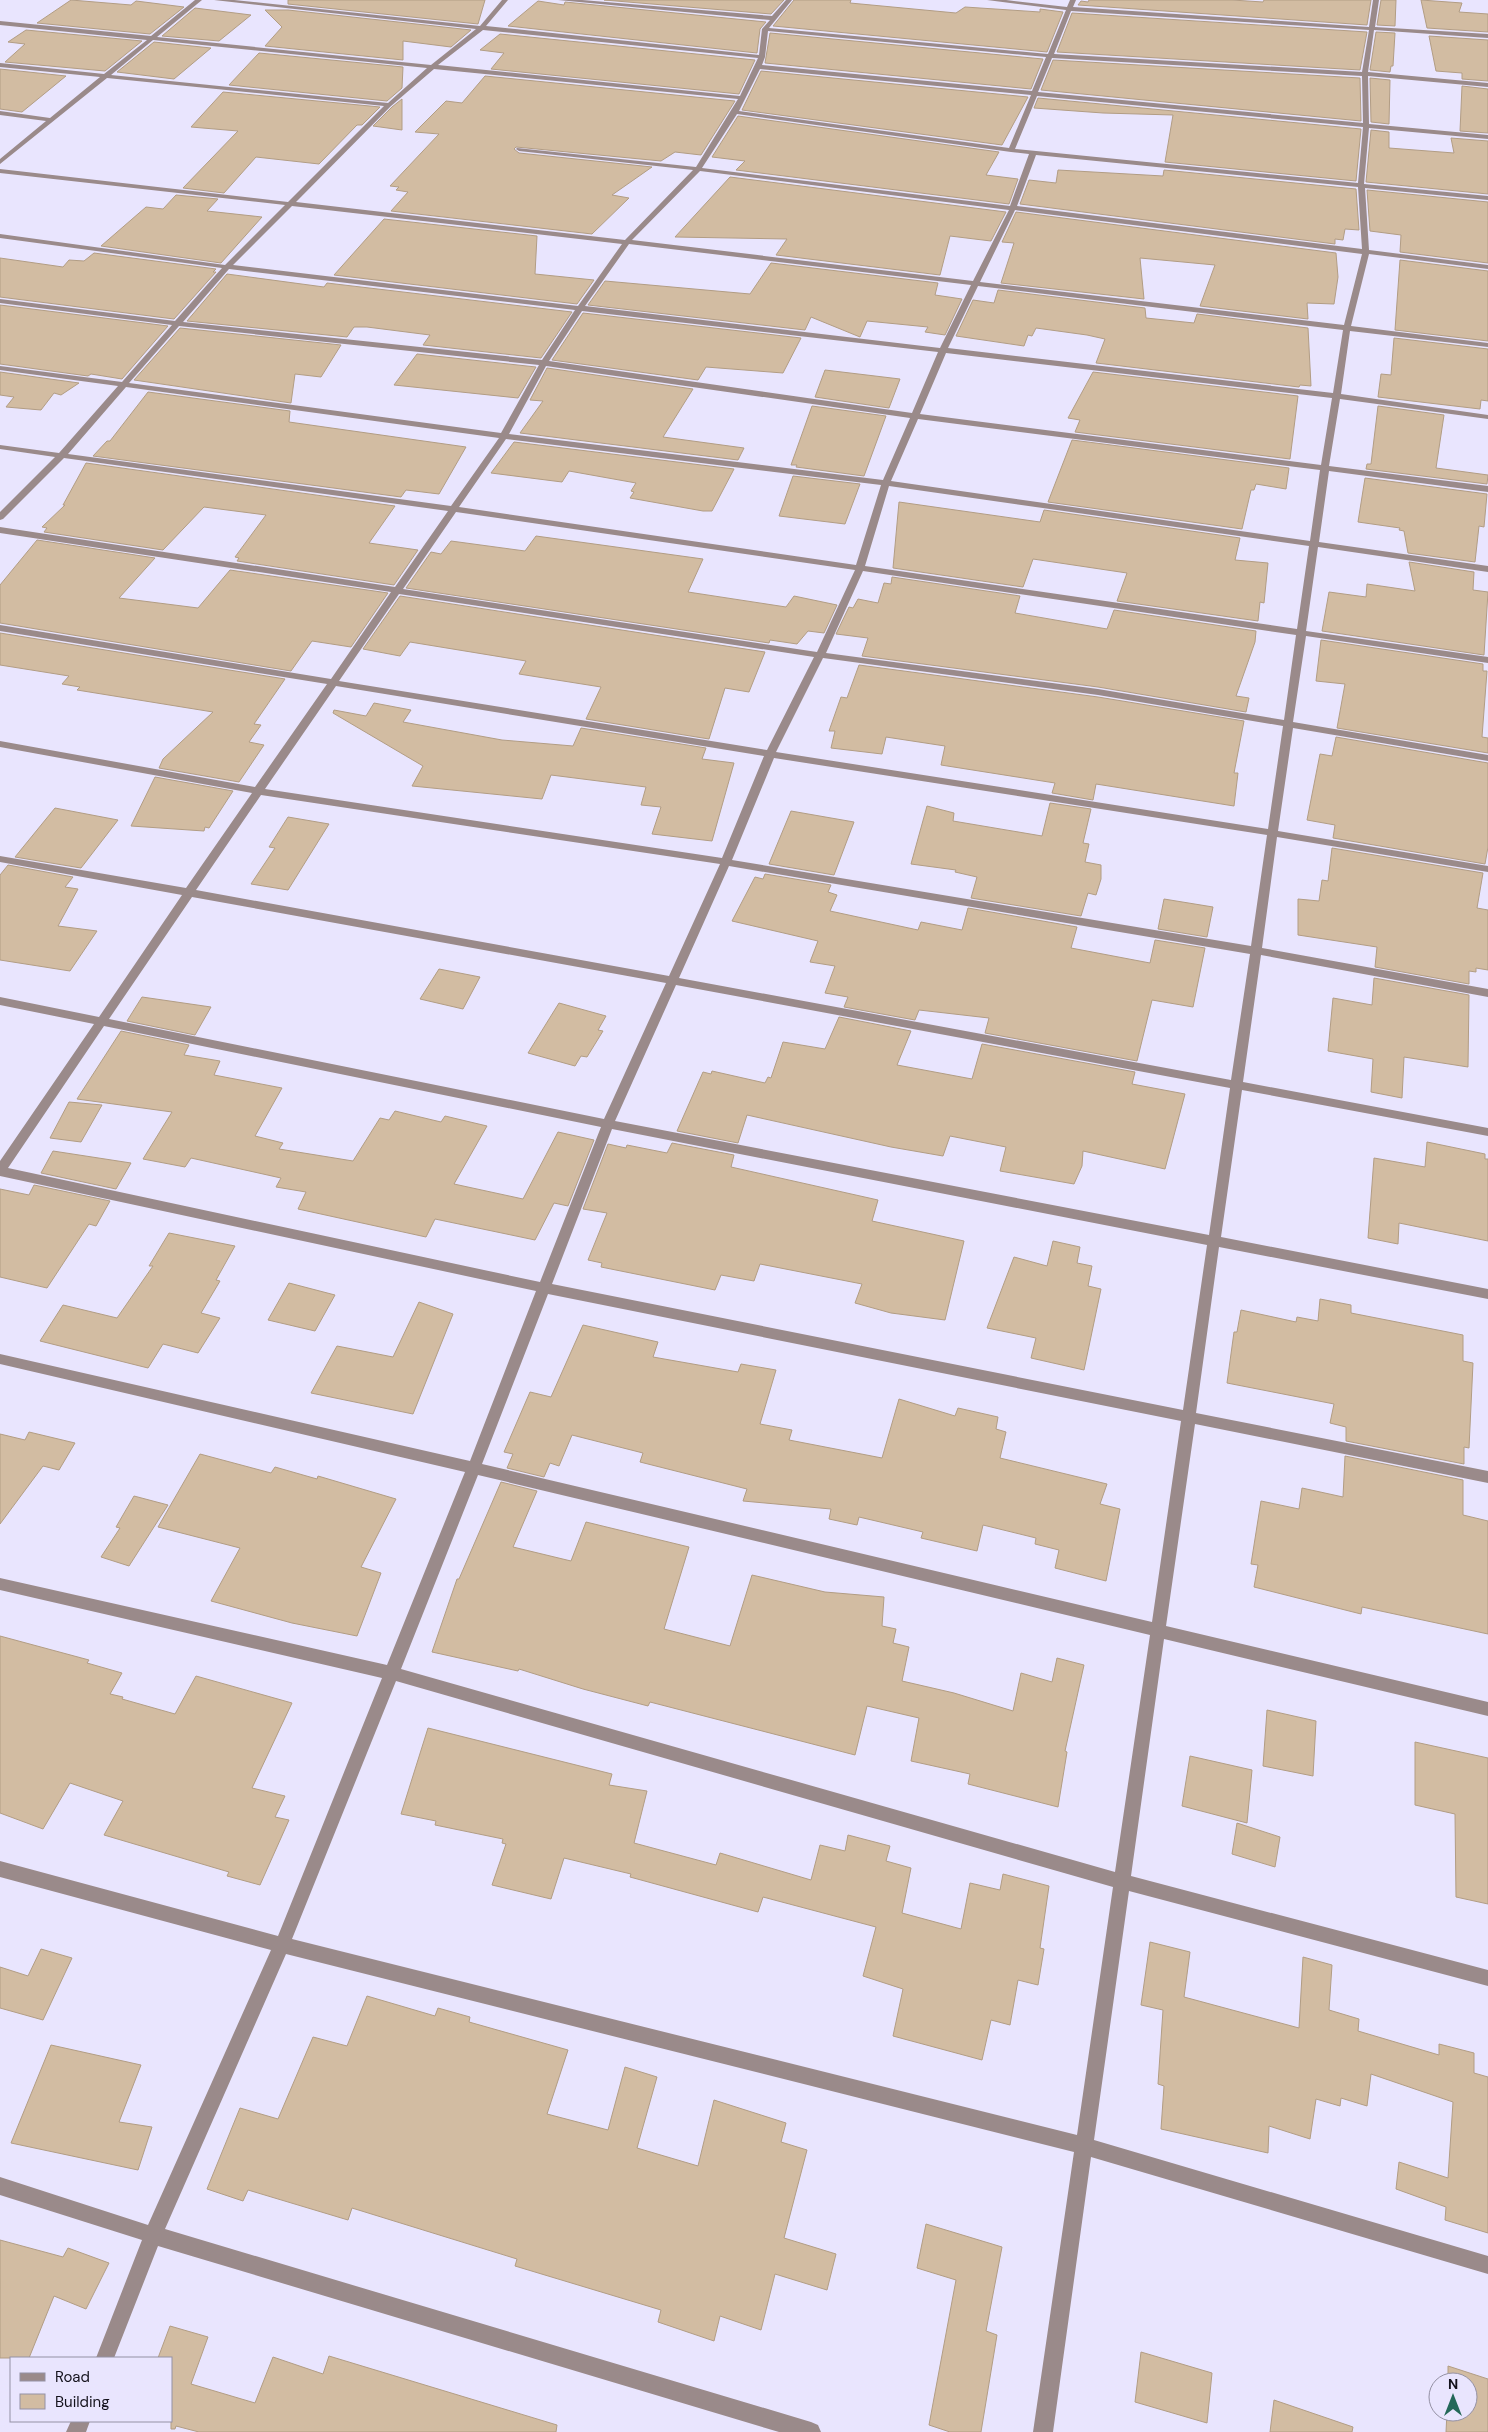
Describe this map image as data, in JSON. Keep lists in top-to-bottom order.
{
  "legend": ["Road", "Building"],
  "north": "top"
}
